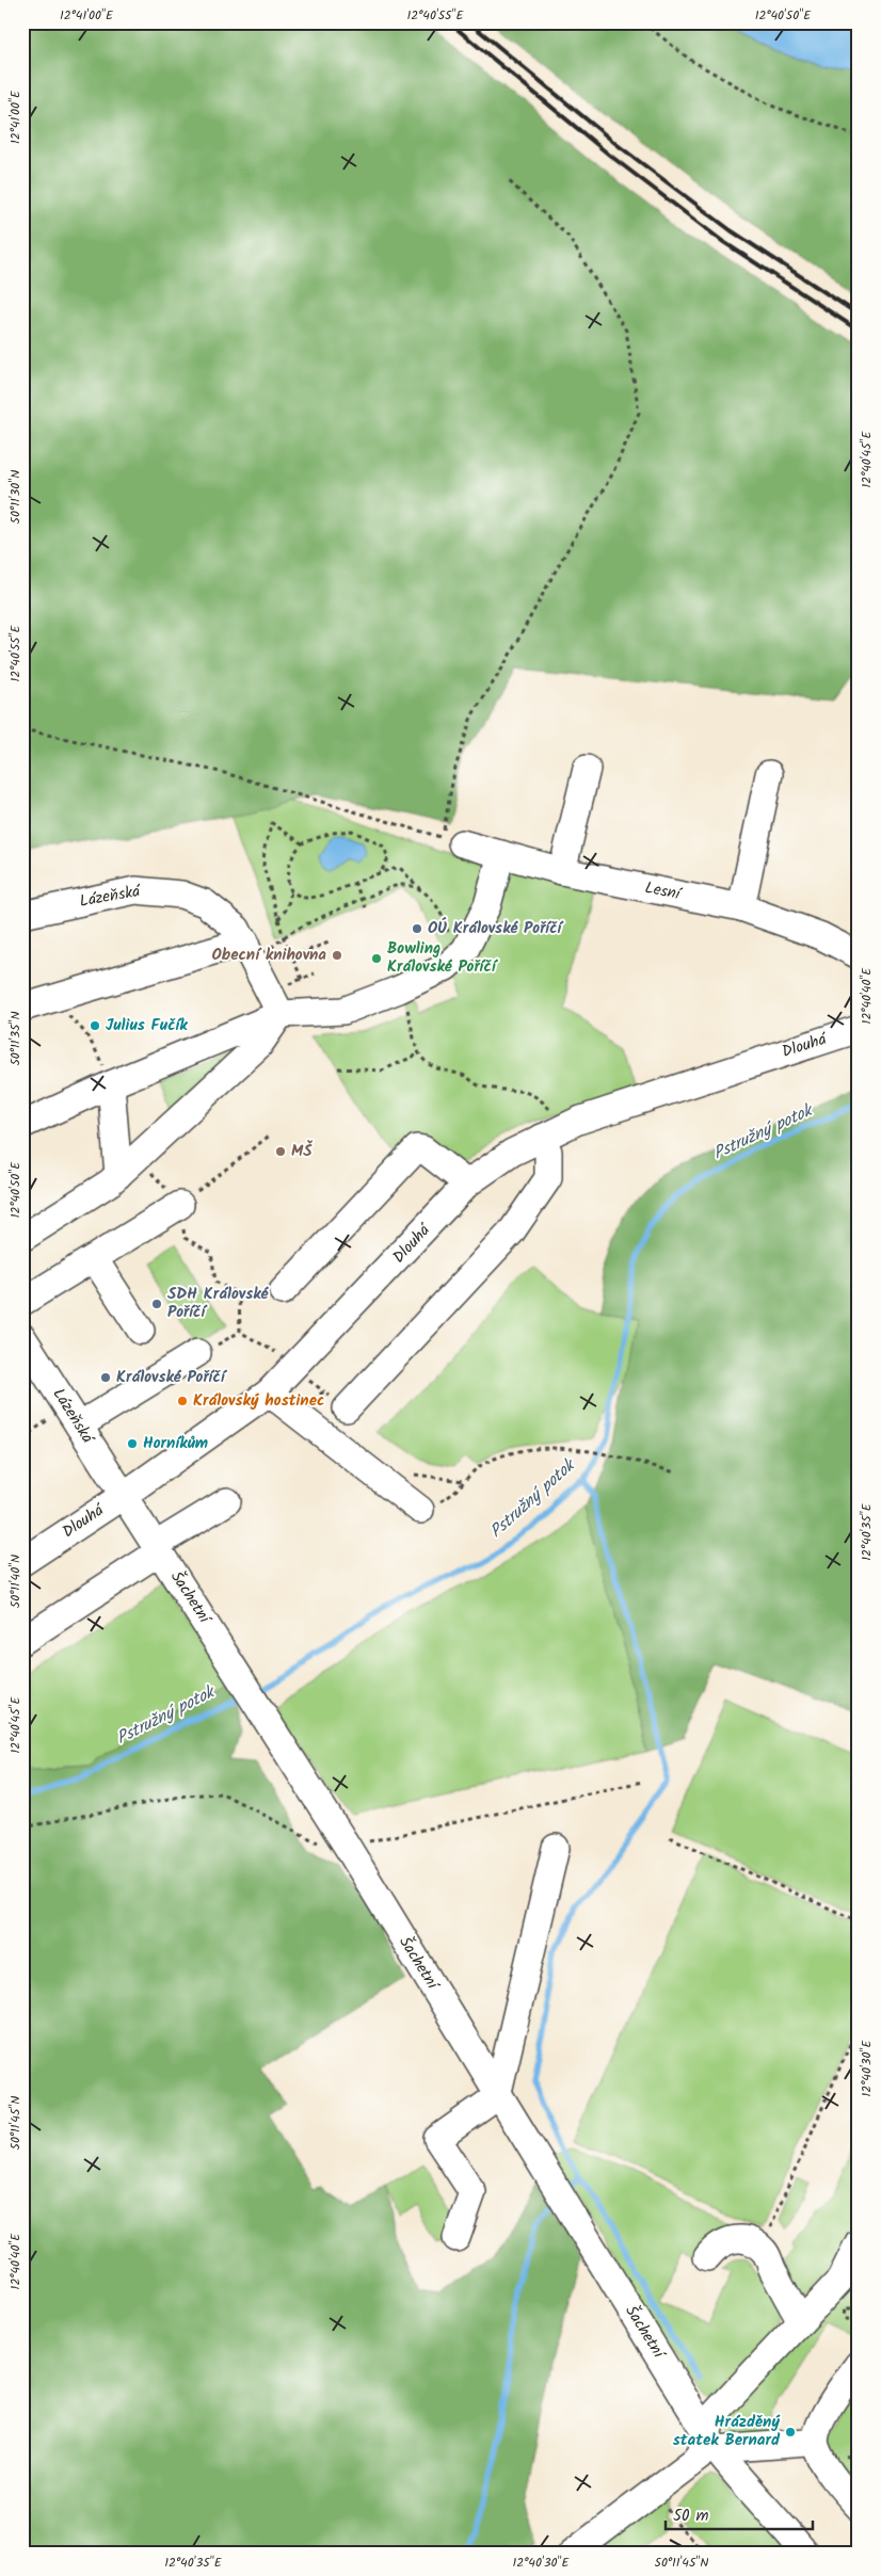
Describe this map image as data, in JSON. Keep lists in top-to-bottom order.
{
  "streets": {
    "street": [
      "Lesní",
      "Lázeňská",
      "Dlouhá",
      "Šachetní"
    ]
  },
  "crossings": [
    ["Lázeňská", "Dlouhá"],
    ["Lázeňská", "Šachetní"],
    ["Dlouhá", "Šachetní"]
  ],
  "water": ["Pstružný potok"],
  "places": [
    "OÚ Královské Poříčí",
    "Obecní knihovna",
    "Bowling Královské Poříčí",
    "Julius Fučík",
    "MŠ",
    "SDH Královské Poříčí",
    "Královské Poříčí",
    "Královský hostinec",
    "Horníkům",
    "Hrázděný statek Bernard"
  ],
  "scale_bar": "50 m",
  "coordinates": [
    "12°41'00\"E",
    "12°40'55\"E",
    "12°40'50\"E",
    "12°40'45\"E",
    "50°11'30\"N",
    "12°40'40\"E",
    "50°11'35\"N",
    "12°40'35\"E",
    "50°11'40\"N",
    "12°40'30\"E",
    "50°11'45\"N"
  ]
}
